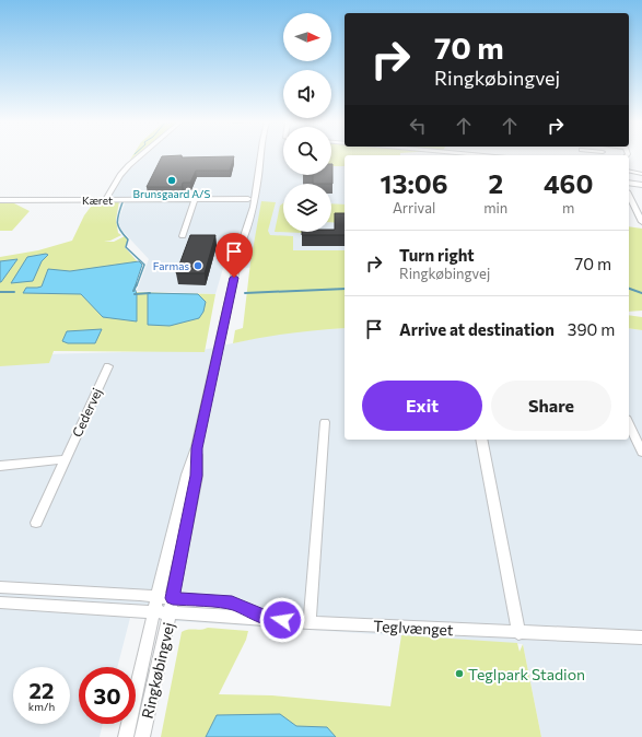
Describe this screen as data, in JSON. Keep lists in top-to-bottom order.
{
  "streets": {
    "street": [
      "Kæret",
      "Cedervej",
      "Teglvænget",
      "Ringkøbingvej"
    ]
  },
  "crossings": [
    ["Kæret", "Ringkøbingvej"],
    ["Teglvænget", "Ringkøbingvej"]
  ],
  "places": ["Brunsgaard A/S", "Farmas", "Teglpark Stadion"],
  "north": "right",
  "page": {
    "turn": ["70 m", "Ringkøbingvej"],
    "eta": [
      "13:06",
      "Arrival",
      "2",
      "min",
      "460",
      "m"
    ],
    "list": [
      {
        "name": "Turn right",
        "note": "Ringkøbingvej",
        "value": "70 m"
      },
      {
        "name": "Arrive at destination",
        "value": "390 m"
      }
    ],
    "buttons": ["Exit", "Share"],
    "speed": "22 km/h",
    "limit": "30"
  }
}
